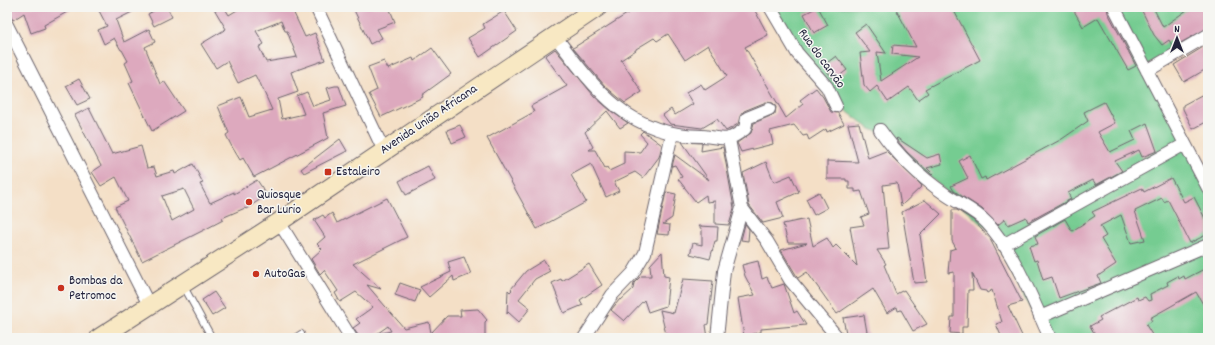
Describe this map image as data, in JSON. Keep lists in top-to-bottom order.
{
  "streets": {
    "main road": ["Avenida União Africana"],
    "street": ["Rua do carvão"]
  },
  "places": {
    "transit": ["Estaleiro"],
    "other": ["Quiosque Bar Lurio", "AutoGas", "Bombas da Petromoc"]
  },
  "north": "top"
}
